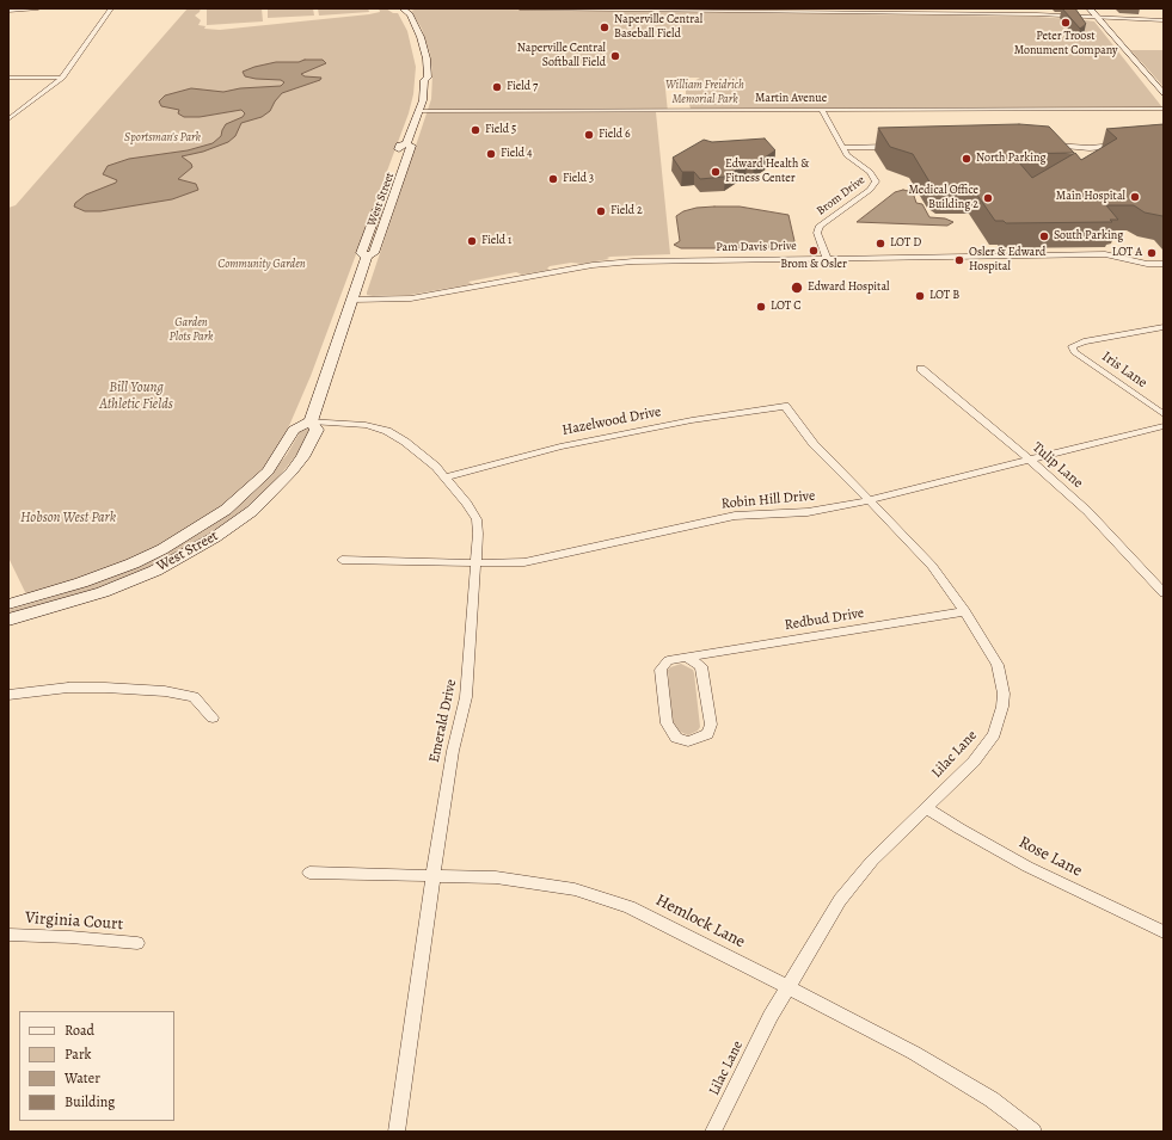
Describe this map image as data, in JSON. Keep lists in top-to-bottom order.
{
  "streets": {
    "street": [
      "Martin Avenue",
      "Brom Drive",
      "West Street",
      "Pam Davis Drive",
      "Iris Lane",
      "Hazelwood Drive",
      "Tulip Lane",
      "Robin Hill Drive",
      "Redbud Drive",
      "Emerald Drive",
      "Lilac Lane",
      "Rose Lane",
      "Virginia Court",
      "Hemlock Lane"
    ]
  },
  "crossings": [
    ["Martin Avenue", "Brom Drive"],
    ["Martin Avenue", "West Street"],
    ["Brom Drive", "Pam Davis Drive"],
    ["West Street", "Pam Davis Drive"],
    ["West Street", "Emerald Drive"],
    ["Hazelwood Drive", "Emerald Drive"],
    ["Hazelwood Drive", "Lilac Lane"],
    ["Tulip Lane", "Robin Hill Drive"],
    ["Robin Hill Drive", "Emerald Drive"],
    ["Robin Hill Drive", "Lilac Lane"],
    ["Redbud Drive", "Lilac Lane"],
    ["Emerald Drive", "Hemlock Lane"],
    ["Lilac Lane", "Rose Lane"],
    ["Lilac Lane", "Hemlock Lane"]
  ],
  "parks": [
    "William Freidrich Memorial Park",
    "Sportsman's Park",
    "Community Garden",
    "Garden Plots Park",
    "Bill Young Athletic Fields",
    "Hobson West Park"
  ],
  "places": [
    "Peter Troost Monument Company",
    "Naperville Central Baseball Field",
    "Naperville Central Softball Field",
    "Field 7",
    "Field 5",
    "Field 6",
    "Field 4",
    "North Parking",
    "Edward Health & Fitness Center",
    "Field 3",
    "Main Hospital",
    "Medical Office Building 2",
    "Field 2",
    "South Parking",
    "Field 1",
    "LOT D",
    "Brom & Osler",
    "LOT A",
    "Osler & Edward Hospital",
    "Edward Hospital",
    "LOT B",
    "LOT C"
  ],
  "legend": [
    "Road",
    "Park",
    "Water",
    "Building"
  ]
}
